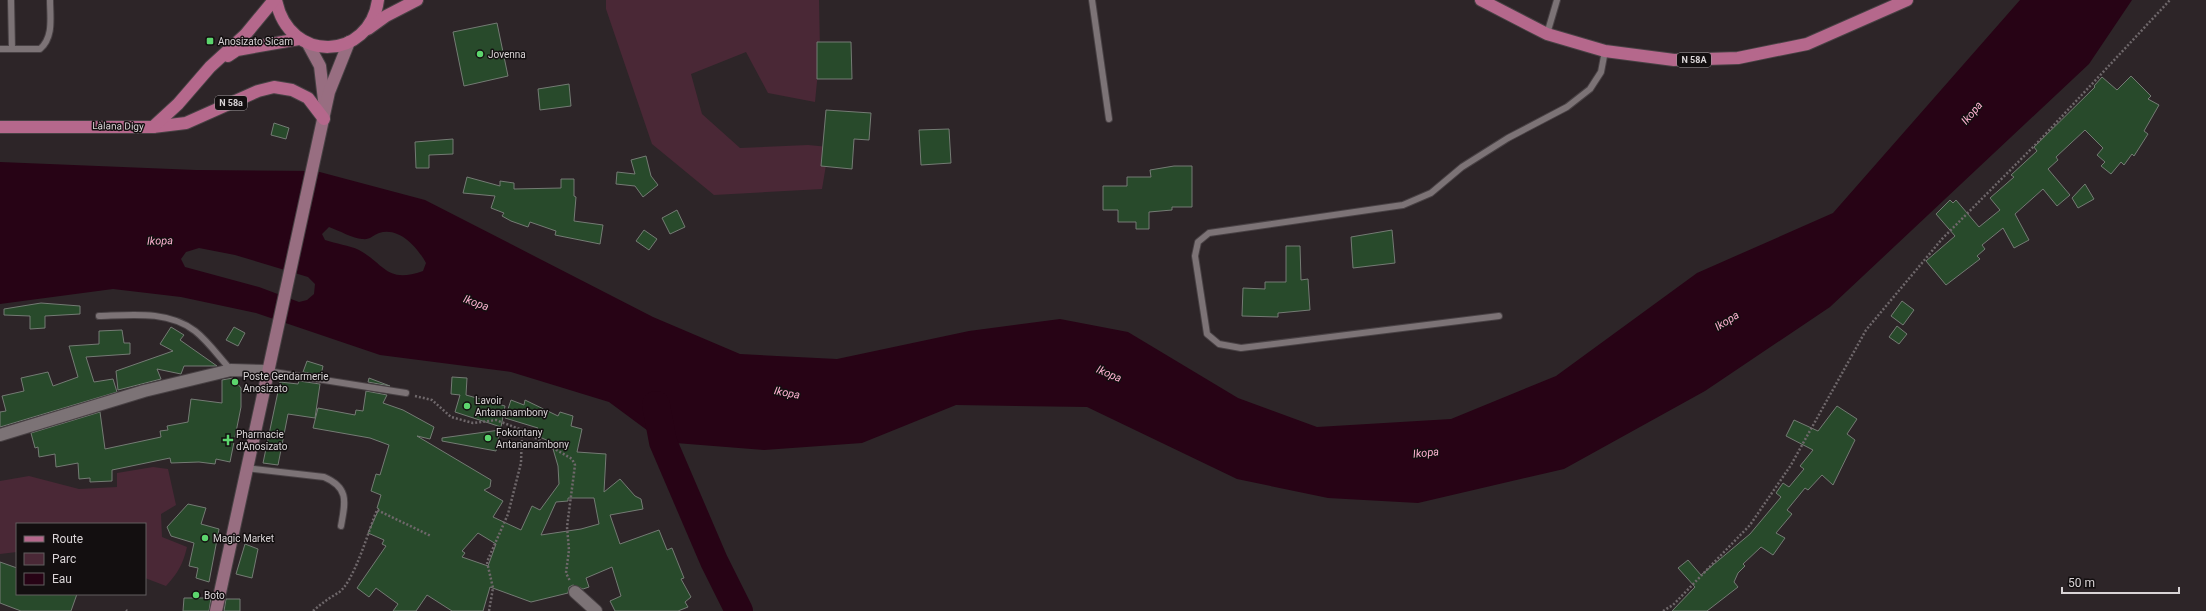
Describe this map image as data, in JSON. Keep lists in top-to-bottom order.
{
  "streets": {
    "main road": ["N 58A", "N 58a", "Làlana Digy"]
  },
  "crossings": [
    ["N 58a", "Làlana Digy"]
  ],
  "water": ["Ikopa"],
  "places": {
    "transit": ["Anosizato Sicam"],
    "other": [
      "Jovenna",
      "Poste Gendarmerie Anosizato",
      "Lavoir Antananambony",
      "Fokontany Antananambony",
      "Magic Market",
      "Boto"
    ],
    "health": ["Pharmacie d'Anosizato"]
  },
  "legend": ["Route", "Parc", "Eau"],
  "scale_bar": "50 m"
}
